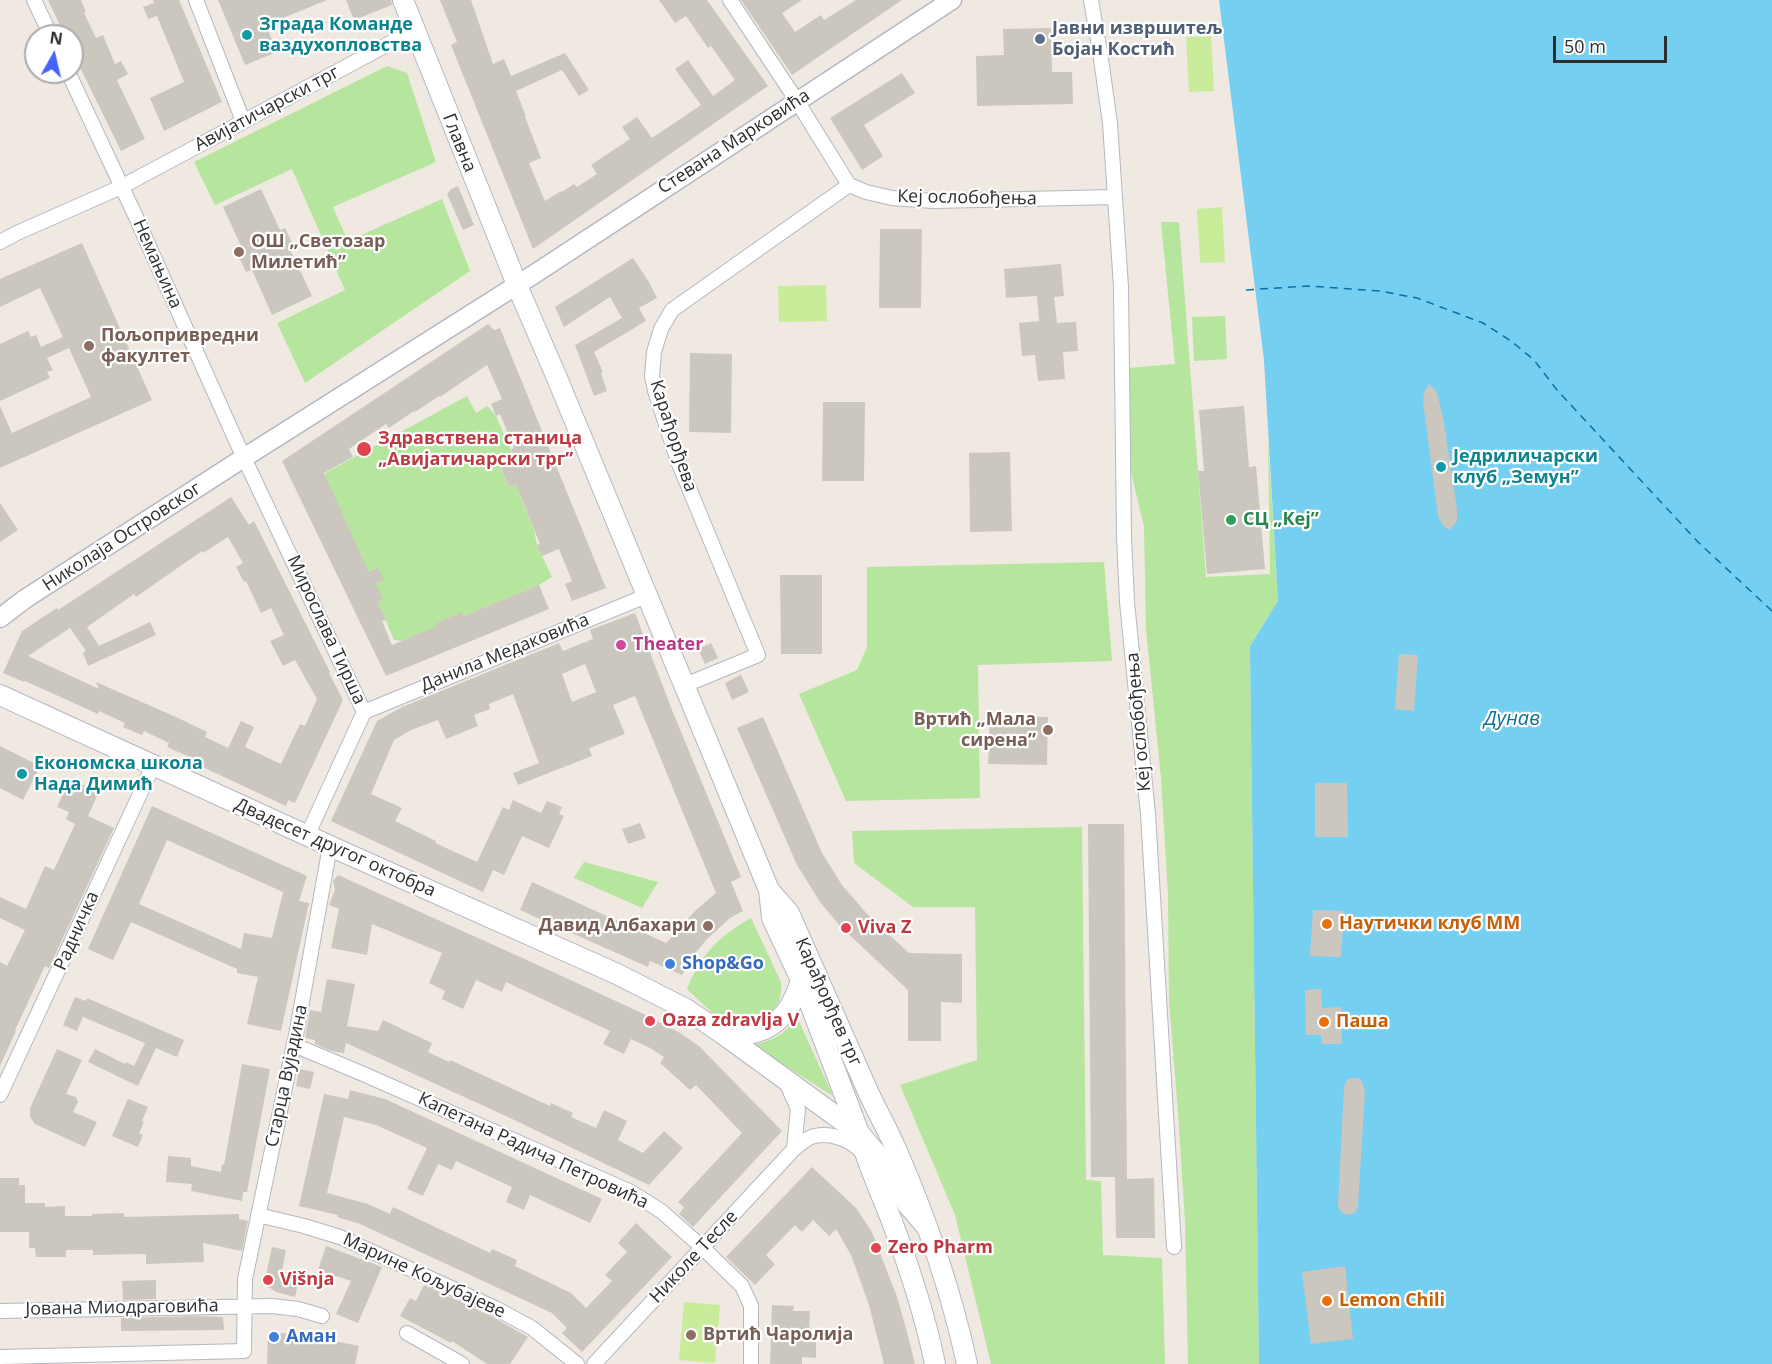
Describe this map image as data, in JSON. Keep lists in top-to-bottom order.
{
  "streets": {
    "main road": ["Главна", "Двадесет другог октобра", "Карађорђев трг"],
    "street": [
      "Авијатичарски трг",
      "Стевана Марковића",
      "Кеј ослобођења",
      "Немањина",
      "Карађорђева",
      "Николаја Островског",
      "Мирослава Тирша",
      "Данила Медаковића",
      "Радничка",
      "Старца Вујадина",
      "Капетана Радича Петровића",
      "Николе Тесле",
      "Марине Кољубајеве",
      "Јована Миодраговића"
    ]
  },
  "crossings": [
    ["Авијатичарски трг", "Главна"],
    ["Авијатичарски трг", "Немањина"],
    ["Стевана Марковића", "Главна"],
    ["Кеј ослобођења", "Карађорђева"],
    ["Немањина", "Николаја Островског"],
    ["Немањина", "Мирослава Тирша"],
    ["Николаја Островског", "Мирослава Тирша"],
    ["Мирослава Тирша", "Данила Медаковића"],
    ["Мирослава Тирша", "Двадесет другог октобра"],
    ["Двадесет другог октобра", "Радничка"],
    ["Двадесет другог октобра", "Старца Вујадина"],
    ["Карађорђев трг", "Николе Тесле"],
    ["Старца Вујадина", "Капетана Радича Петровића"],
    ["Старца Вујадина", "Марине Кољубајеве"],
    ["Старца Вујадина", "Јована Миодраговића"],
    ["Капетана Радича Петровића", "Николе Тесле"]
  ],
  "water": ["Дунав"],
  "places": [
    "Зграда Команде ваздухопловства",
    "Јавни извршитељ Бојан Костић",
    "ОШ „Светозар Милетић”",
    "Пољопривредни факултет",
    "Здравствена станица „Авијатичарски трг”",
    "Једриличарски клуб „Земун”",
    "СЦ „Кеј”",
    "Theater",
    "Вртић „Мала сирена”",
    "Економска школа Нада Димић",
    "Наутички клуб ММ",
    "Давид Албахари",
    "Viva Z",
    "Shop&Go",
    "Oaza zdravlja V",
    "Паша",
    "Zero Pharm",
    "Višnja",
    "Lemon Chili",
    "Вртић Чаролија",
    "Аман"
  ],
  "scale_bar": "50 m",
  "north": "top"
}
